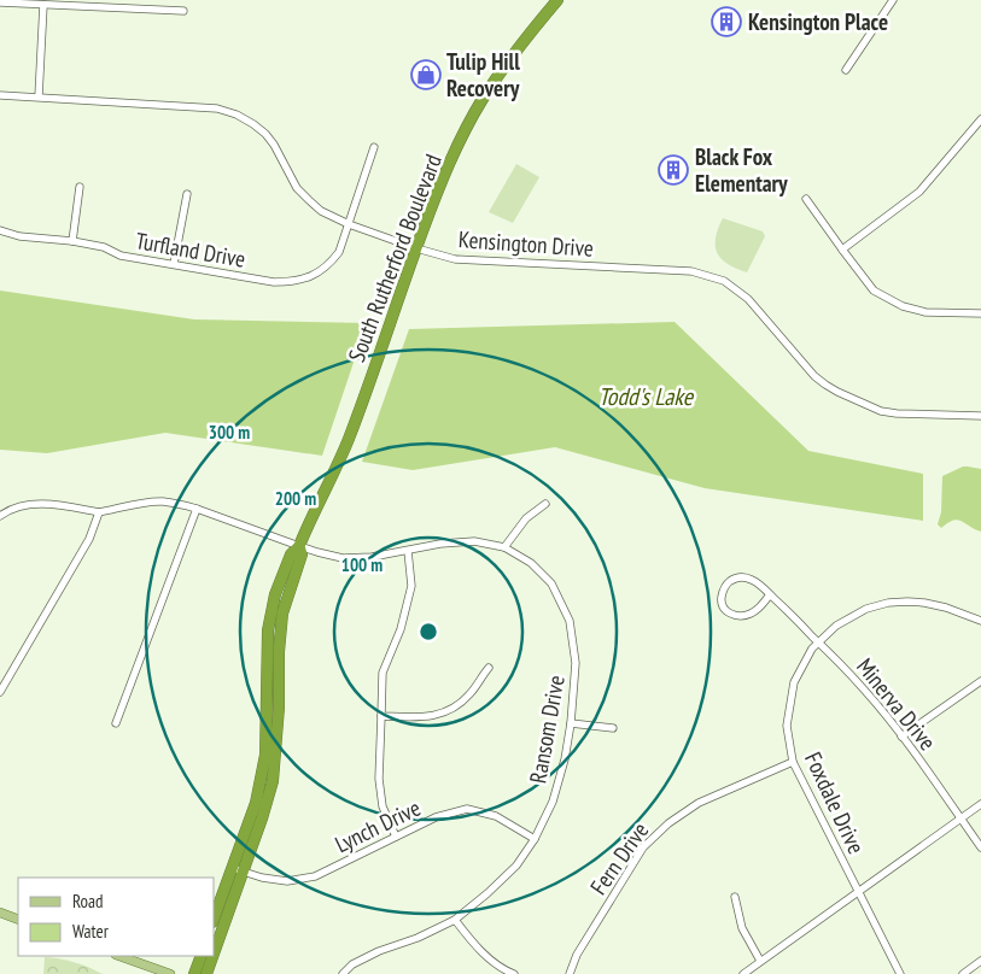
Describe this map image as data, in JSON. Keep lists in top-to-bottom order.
{
  "streets": {
    "highway": ["South Rutherford Boulevard"],
    "street": [
      "Kensington Drive",
      "Turfland Drive",
      "Minerva Drive",
      "Ransom Drive",
      "Foxdale Drive",
      "Lynch Drive",
      "Fern Drive"
    ]
  },
  "crossings": [
    ["Kensington Drive", "Turfland Drive"],
    ["Kensington Drive", "South Rutherford Boulevard"],
    ["South Rutherford Boulevard", "Ransom Drive"],
    ["South Rutherford Boulevard", "Lynch Drive"],
    ["Minerva Drive", "Foxdale Drive"],
    ["Ransom Drive", "Lynch Drive"],
    ["Foxdale Drive", "Fern Drive"]
  ],
  "water": ["Todd's Lake"],
  "places": {
    "building": ["Kensington Place", "Black Fox Elementary"],
    "shop": ["Tulip Hill Recovery"]
  },
  "legend": ["Road", "Water"],
  "rings": ["300 m", "200 m", "100 m"]
}
